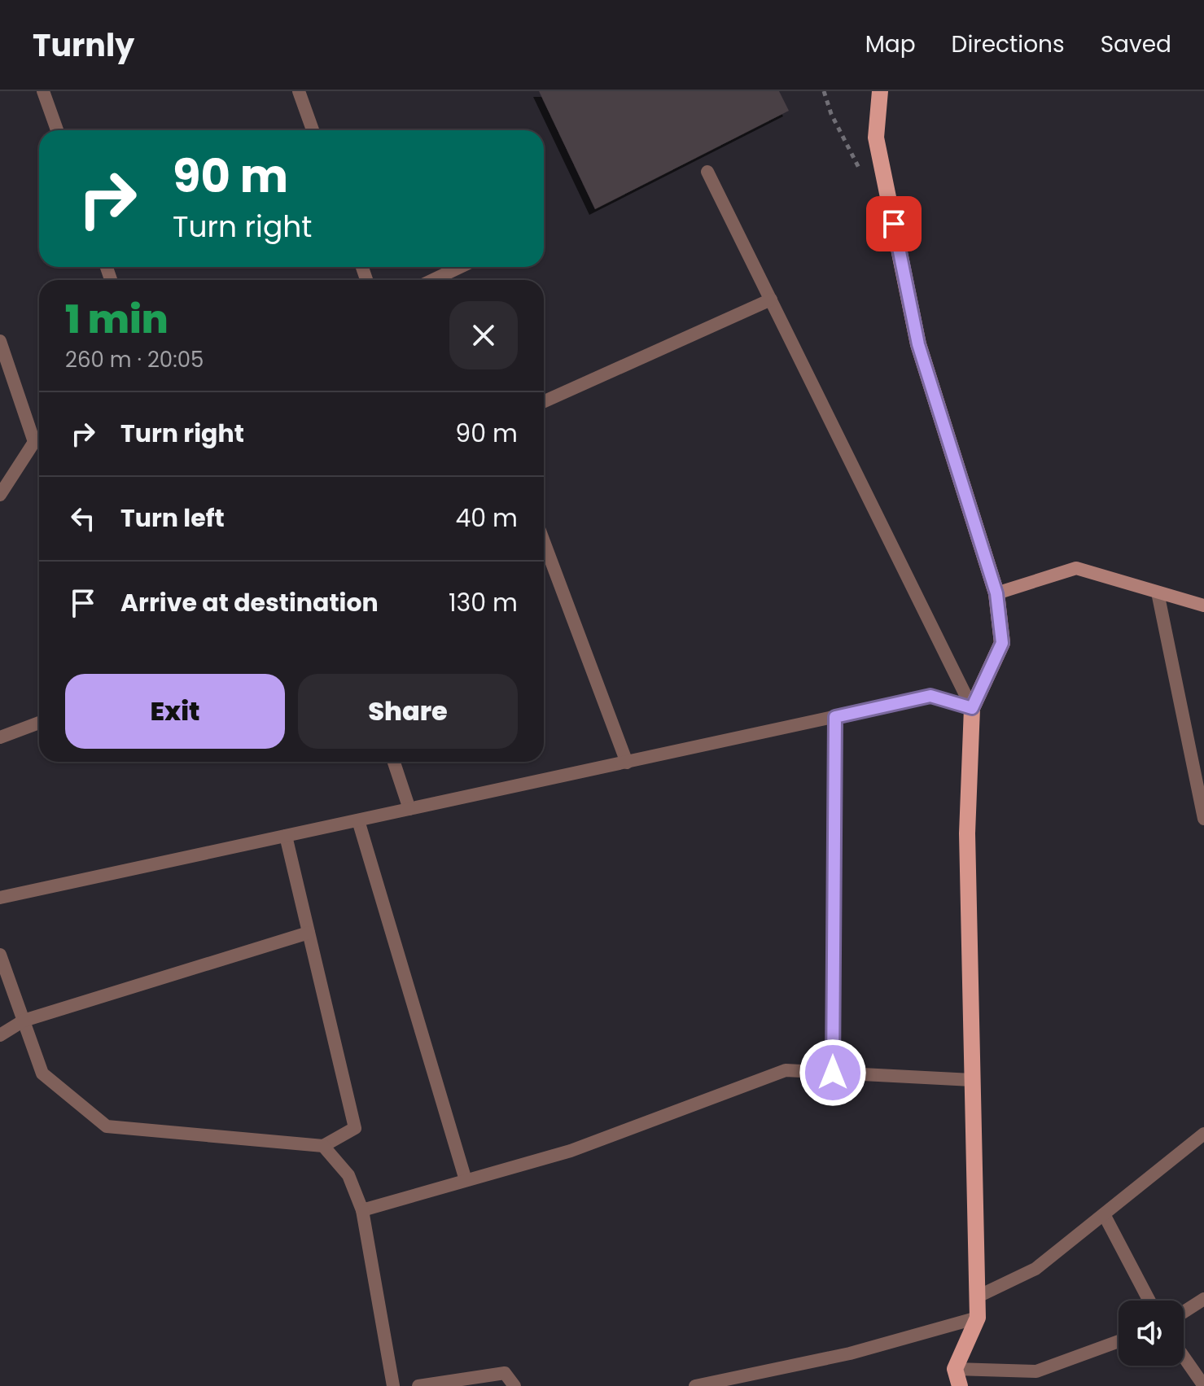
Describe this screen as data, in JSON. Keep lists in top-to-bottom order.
{
  "page": {
    "header": "Turnly",
    "nav": ["Map", "Directions", "Saved"],
    "turn": ["90 m", "Turn right"],
    "heading": ["1 min", "260 m · 20:05"],
    "list": [
      {
        "name": "Turn right",
        "value": "90 m"
      },
      {
        "name": "Turn left",
        "value": "40 m"
      },
      {
        "name": "Arrive at destination",
        "value": "130 m"
      }
    ],
    "buttons": ["Exit", "Share"]
  }
}
